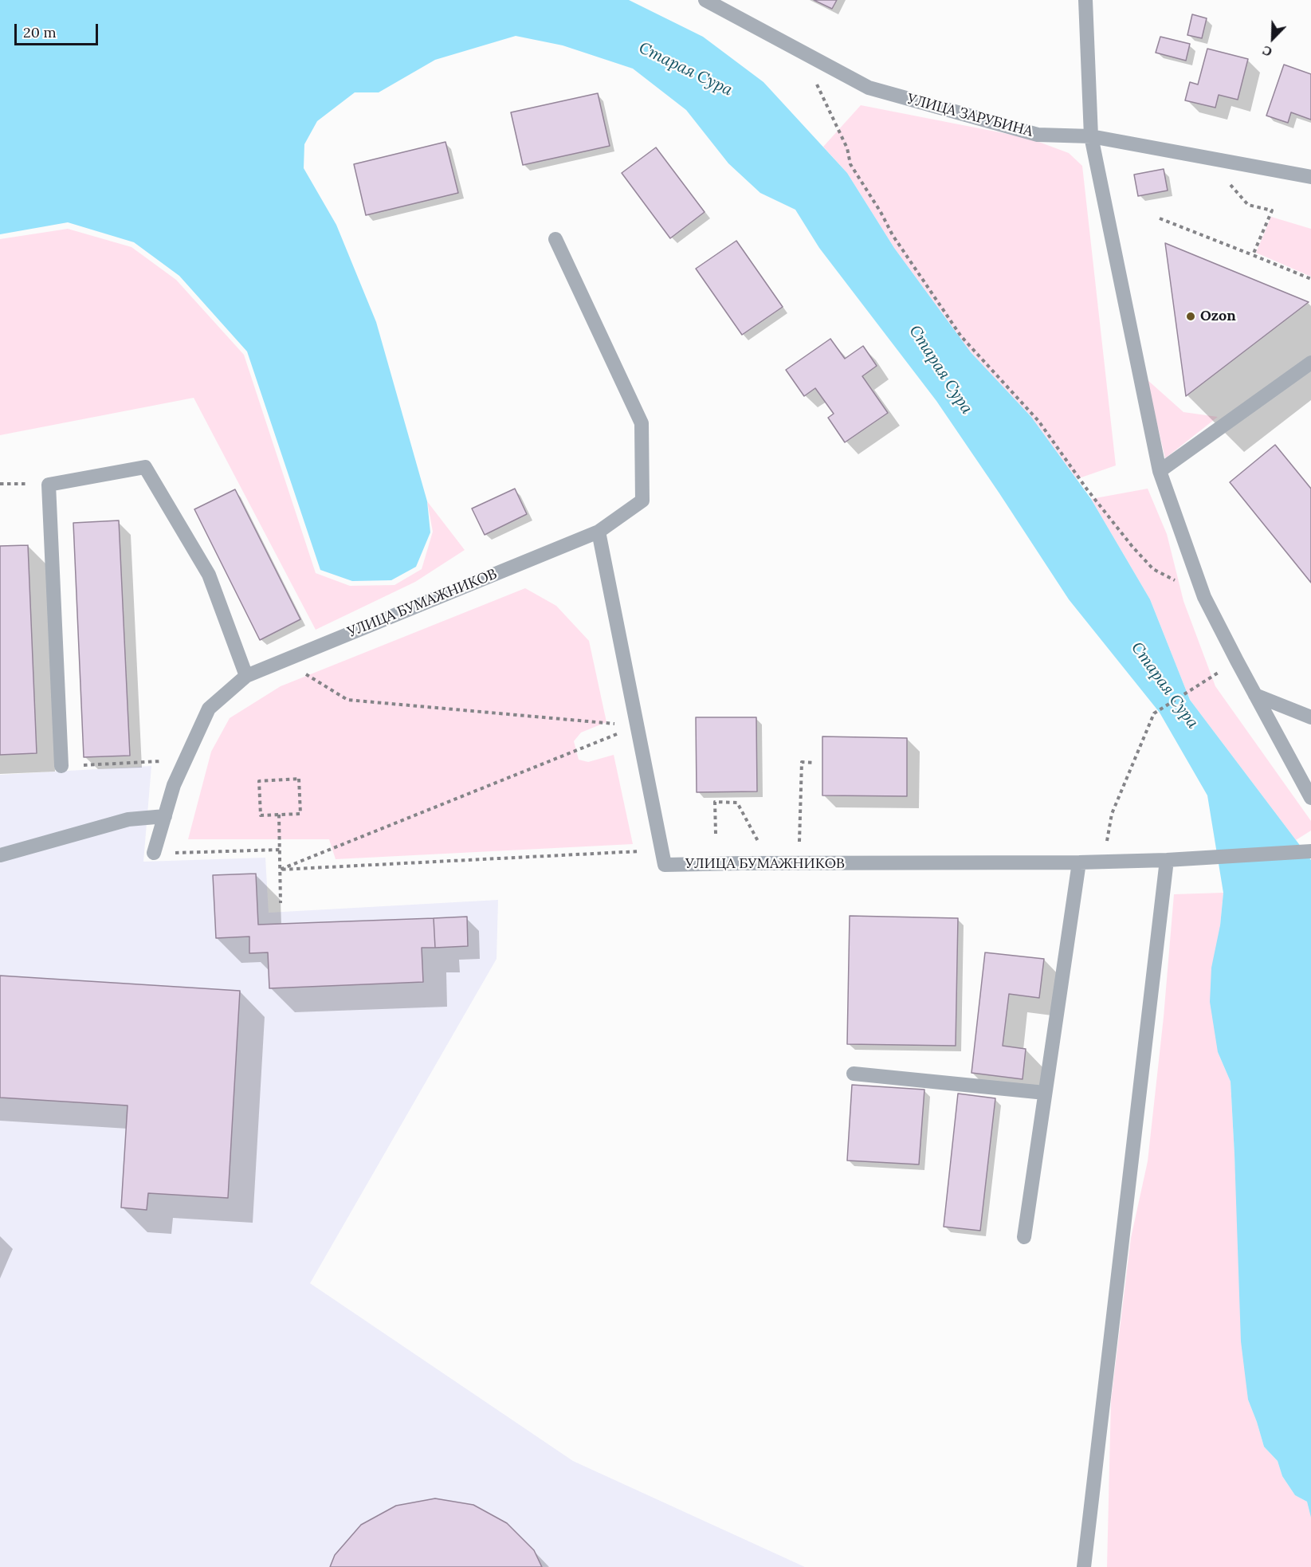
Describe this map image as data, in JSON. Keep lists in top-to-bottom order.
{
  "streets": {
    "street": ["УЛИЦА ЗАРУБИНА", "УЛИЦА БУМАЖНИКОВ"]
  },
  "water": ["Старая Сура"],
  "places": ["Ozon"],
  "scale_bar": "20 m",
  "north": "bottom left"
}
